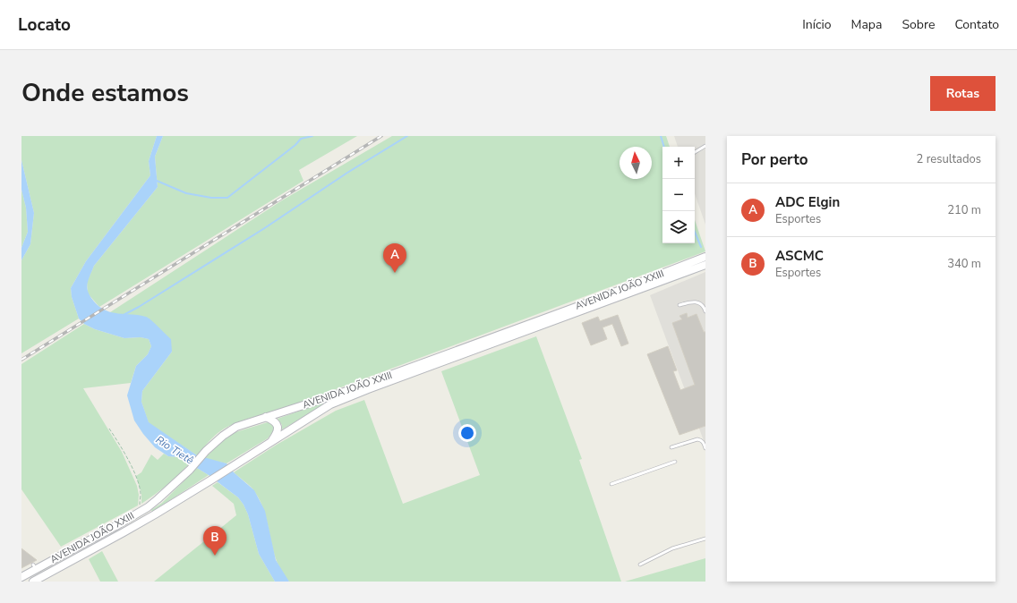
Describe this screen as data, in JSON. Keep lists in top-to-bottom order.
{
  "streets": {
    "main road": ["AVENIDA JOÃO XXIII"]
  },
  "water": ["Rio Tietê"],
  "north": "top",
  "page": {
    "header": "Locato",
    "nav": [
      "Início",
      "Mapa",
      "Sobre",
      "Contato"
    ],
    "title": "Onde estamos",
    "buttons": "Rotas",
    "heading": ["Por perto", "2 resultados"],
    "map_buttons": ["+", "−"],
    "list": [
      {
        "mark": "A",
        "name": "ADC Elgin",
        "note": "Esportes",
        "value": "210 m"
      },
      {
        "mark": "B",
        "name": "ASCMC",
        "note": "Esportes",
        "value": "340 m"
      }
    ],
    "pins": ["A", "B"]
  }
}
